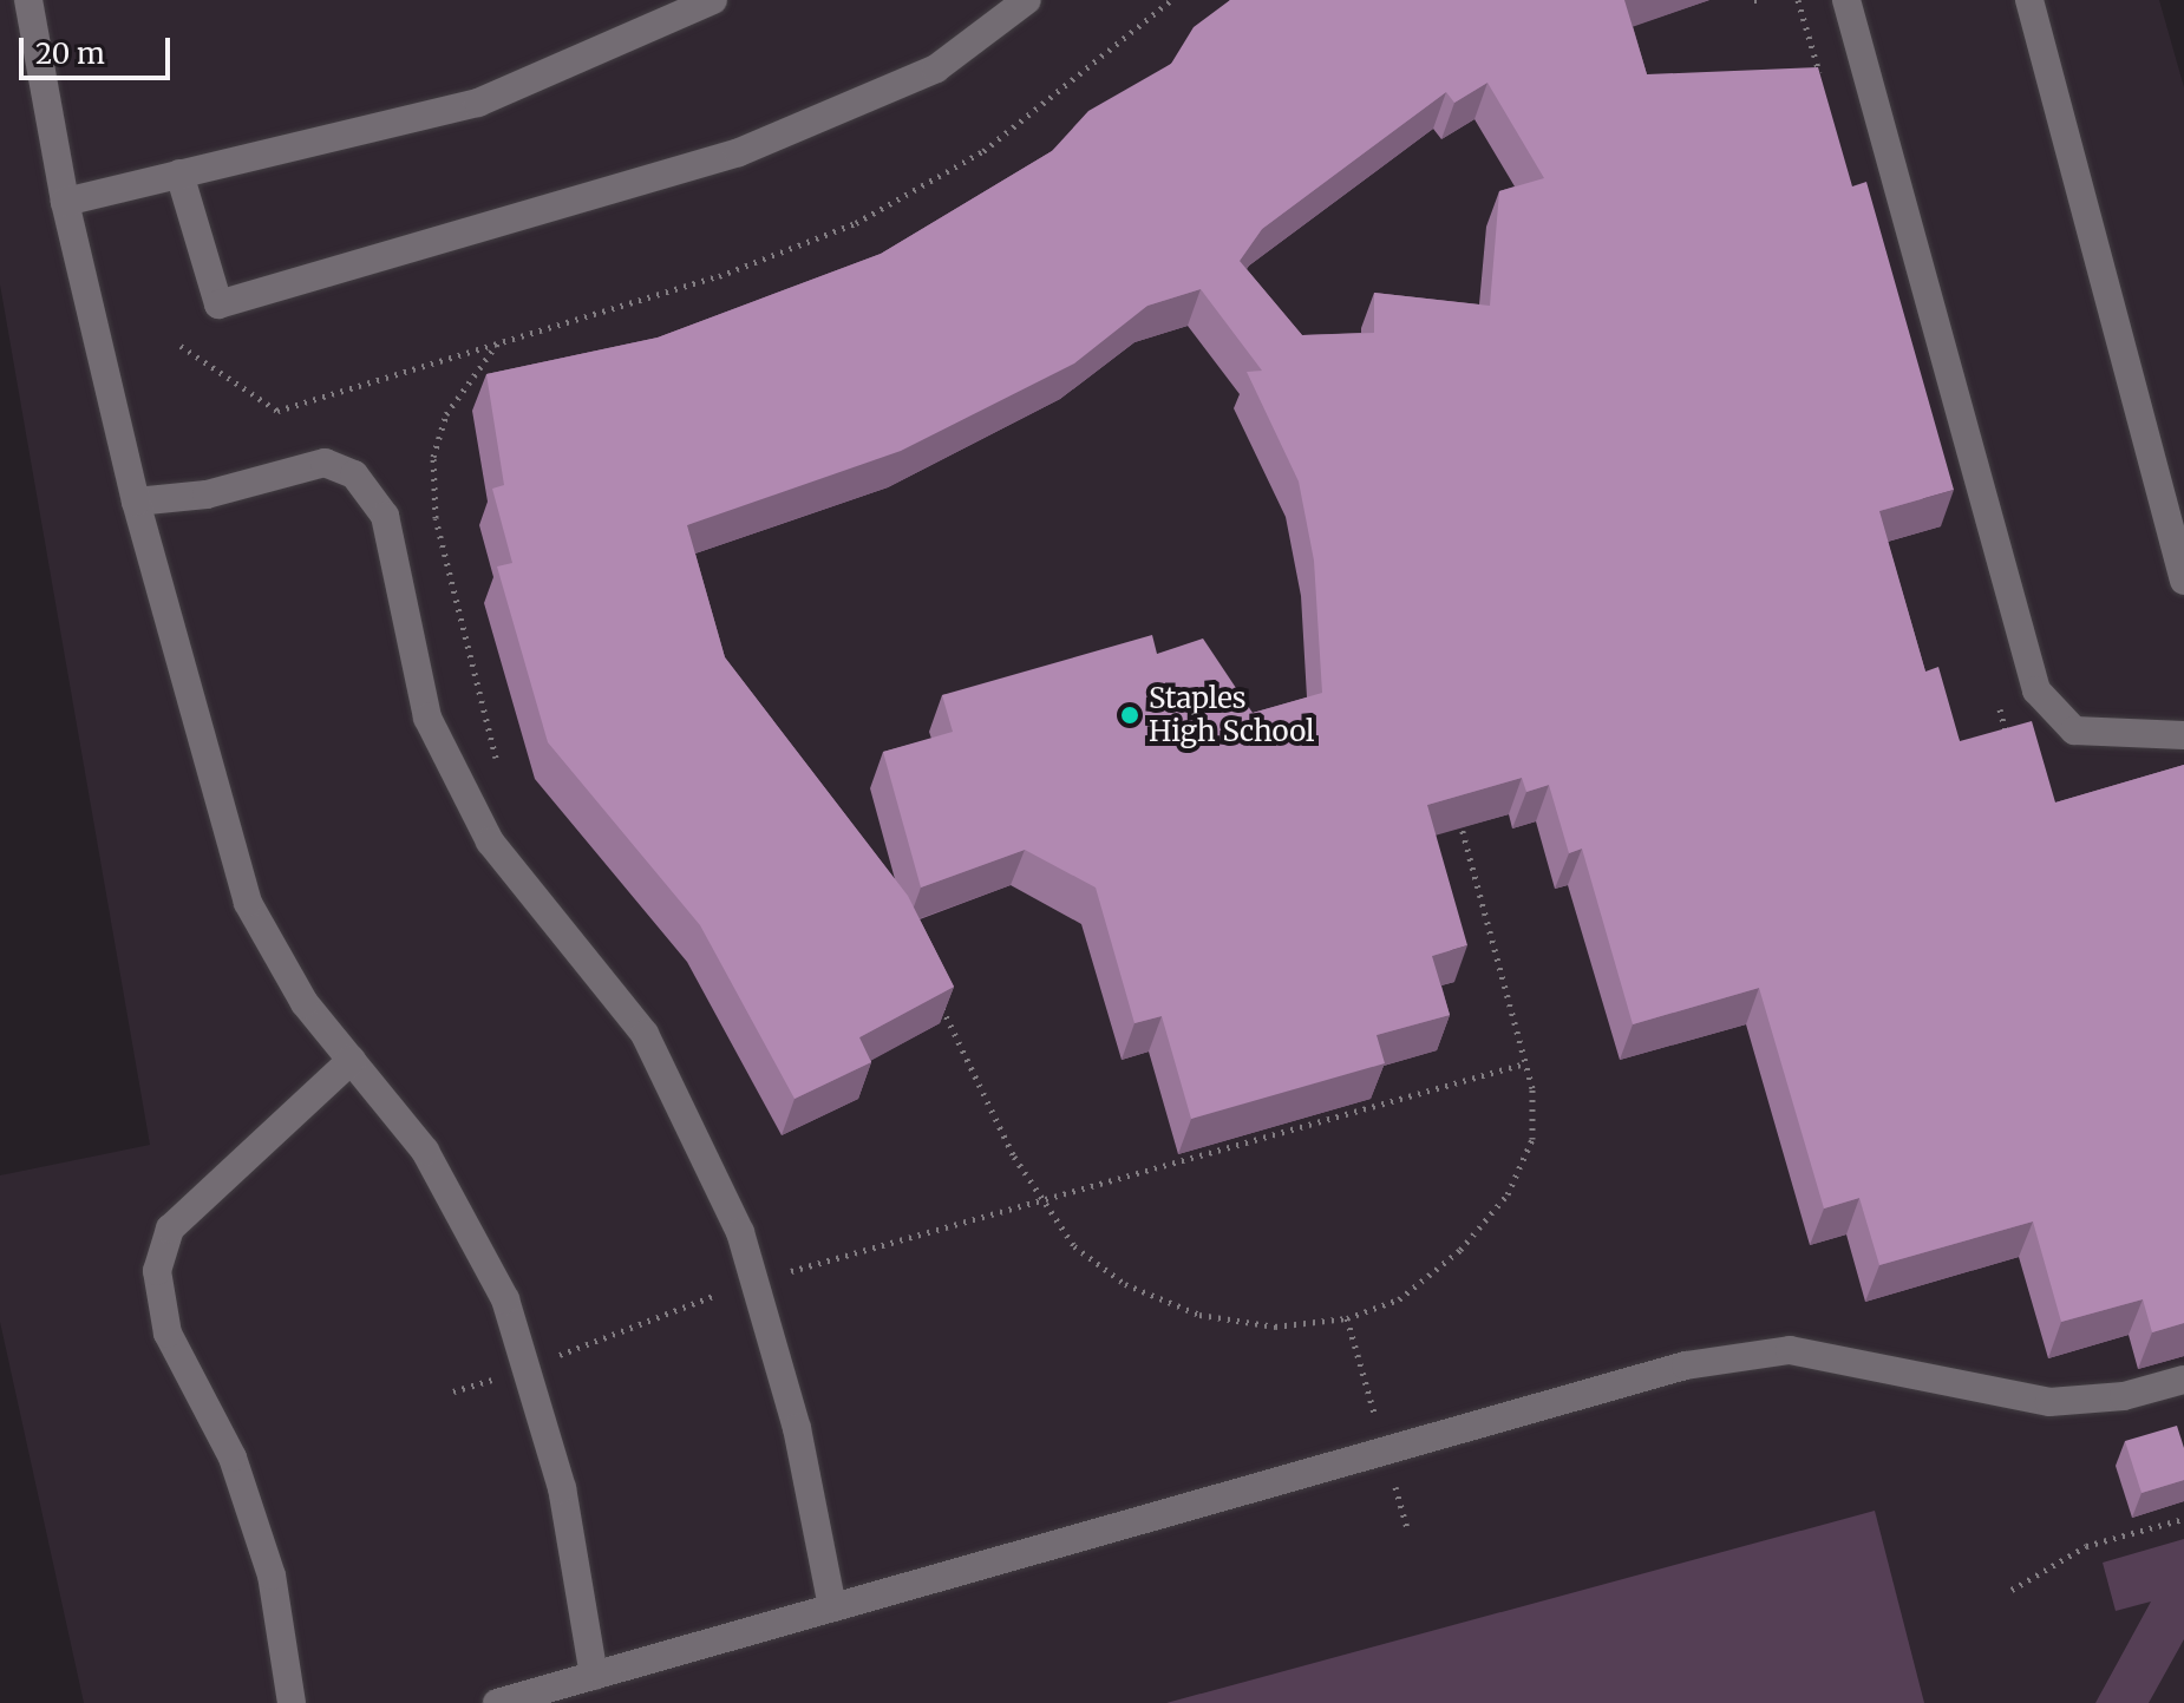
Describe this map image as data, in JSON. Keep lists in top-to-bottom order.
{
  "places": ["Staples High School"],
  "scale_bar": "20 m"
}
